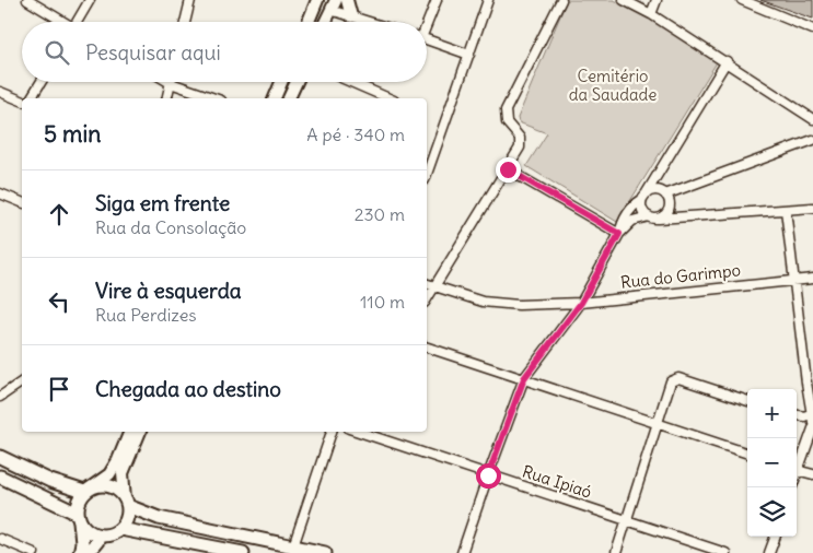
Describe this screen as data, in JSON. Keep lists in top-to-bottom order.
{
  "streets": {
    "street": ["Rua do Garimpo", "Rua Ipiaó"]
  },
  "parks": ["Cemitério da Saudade"],
  "page": {
    "search": "Pesquisar aqui",
    "heading": ["5 min", "A pé · 340 m"],
    "list": [
      ["Siga em frente", "Rua da Consolação", "230 m"],
      ["Vire à esquerda", "Rua Perdizes", "110 m"],
      "Chegada ao destino"
    ],
    "map_buttons": ["+", "−"]
  }
}
